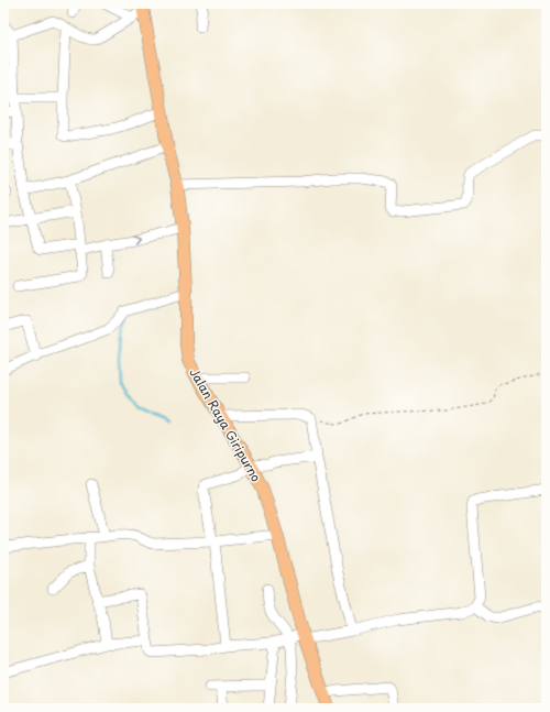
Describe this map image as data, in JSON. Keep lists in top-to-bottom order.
{
  "streets": {
    "main road": ["Jalan Raya Giripurno"]
  }
}
